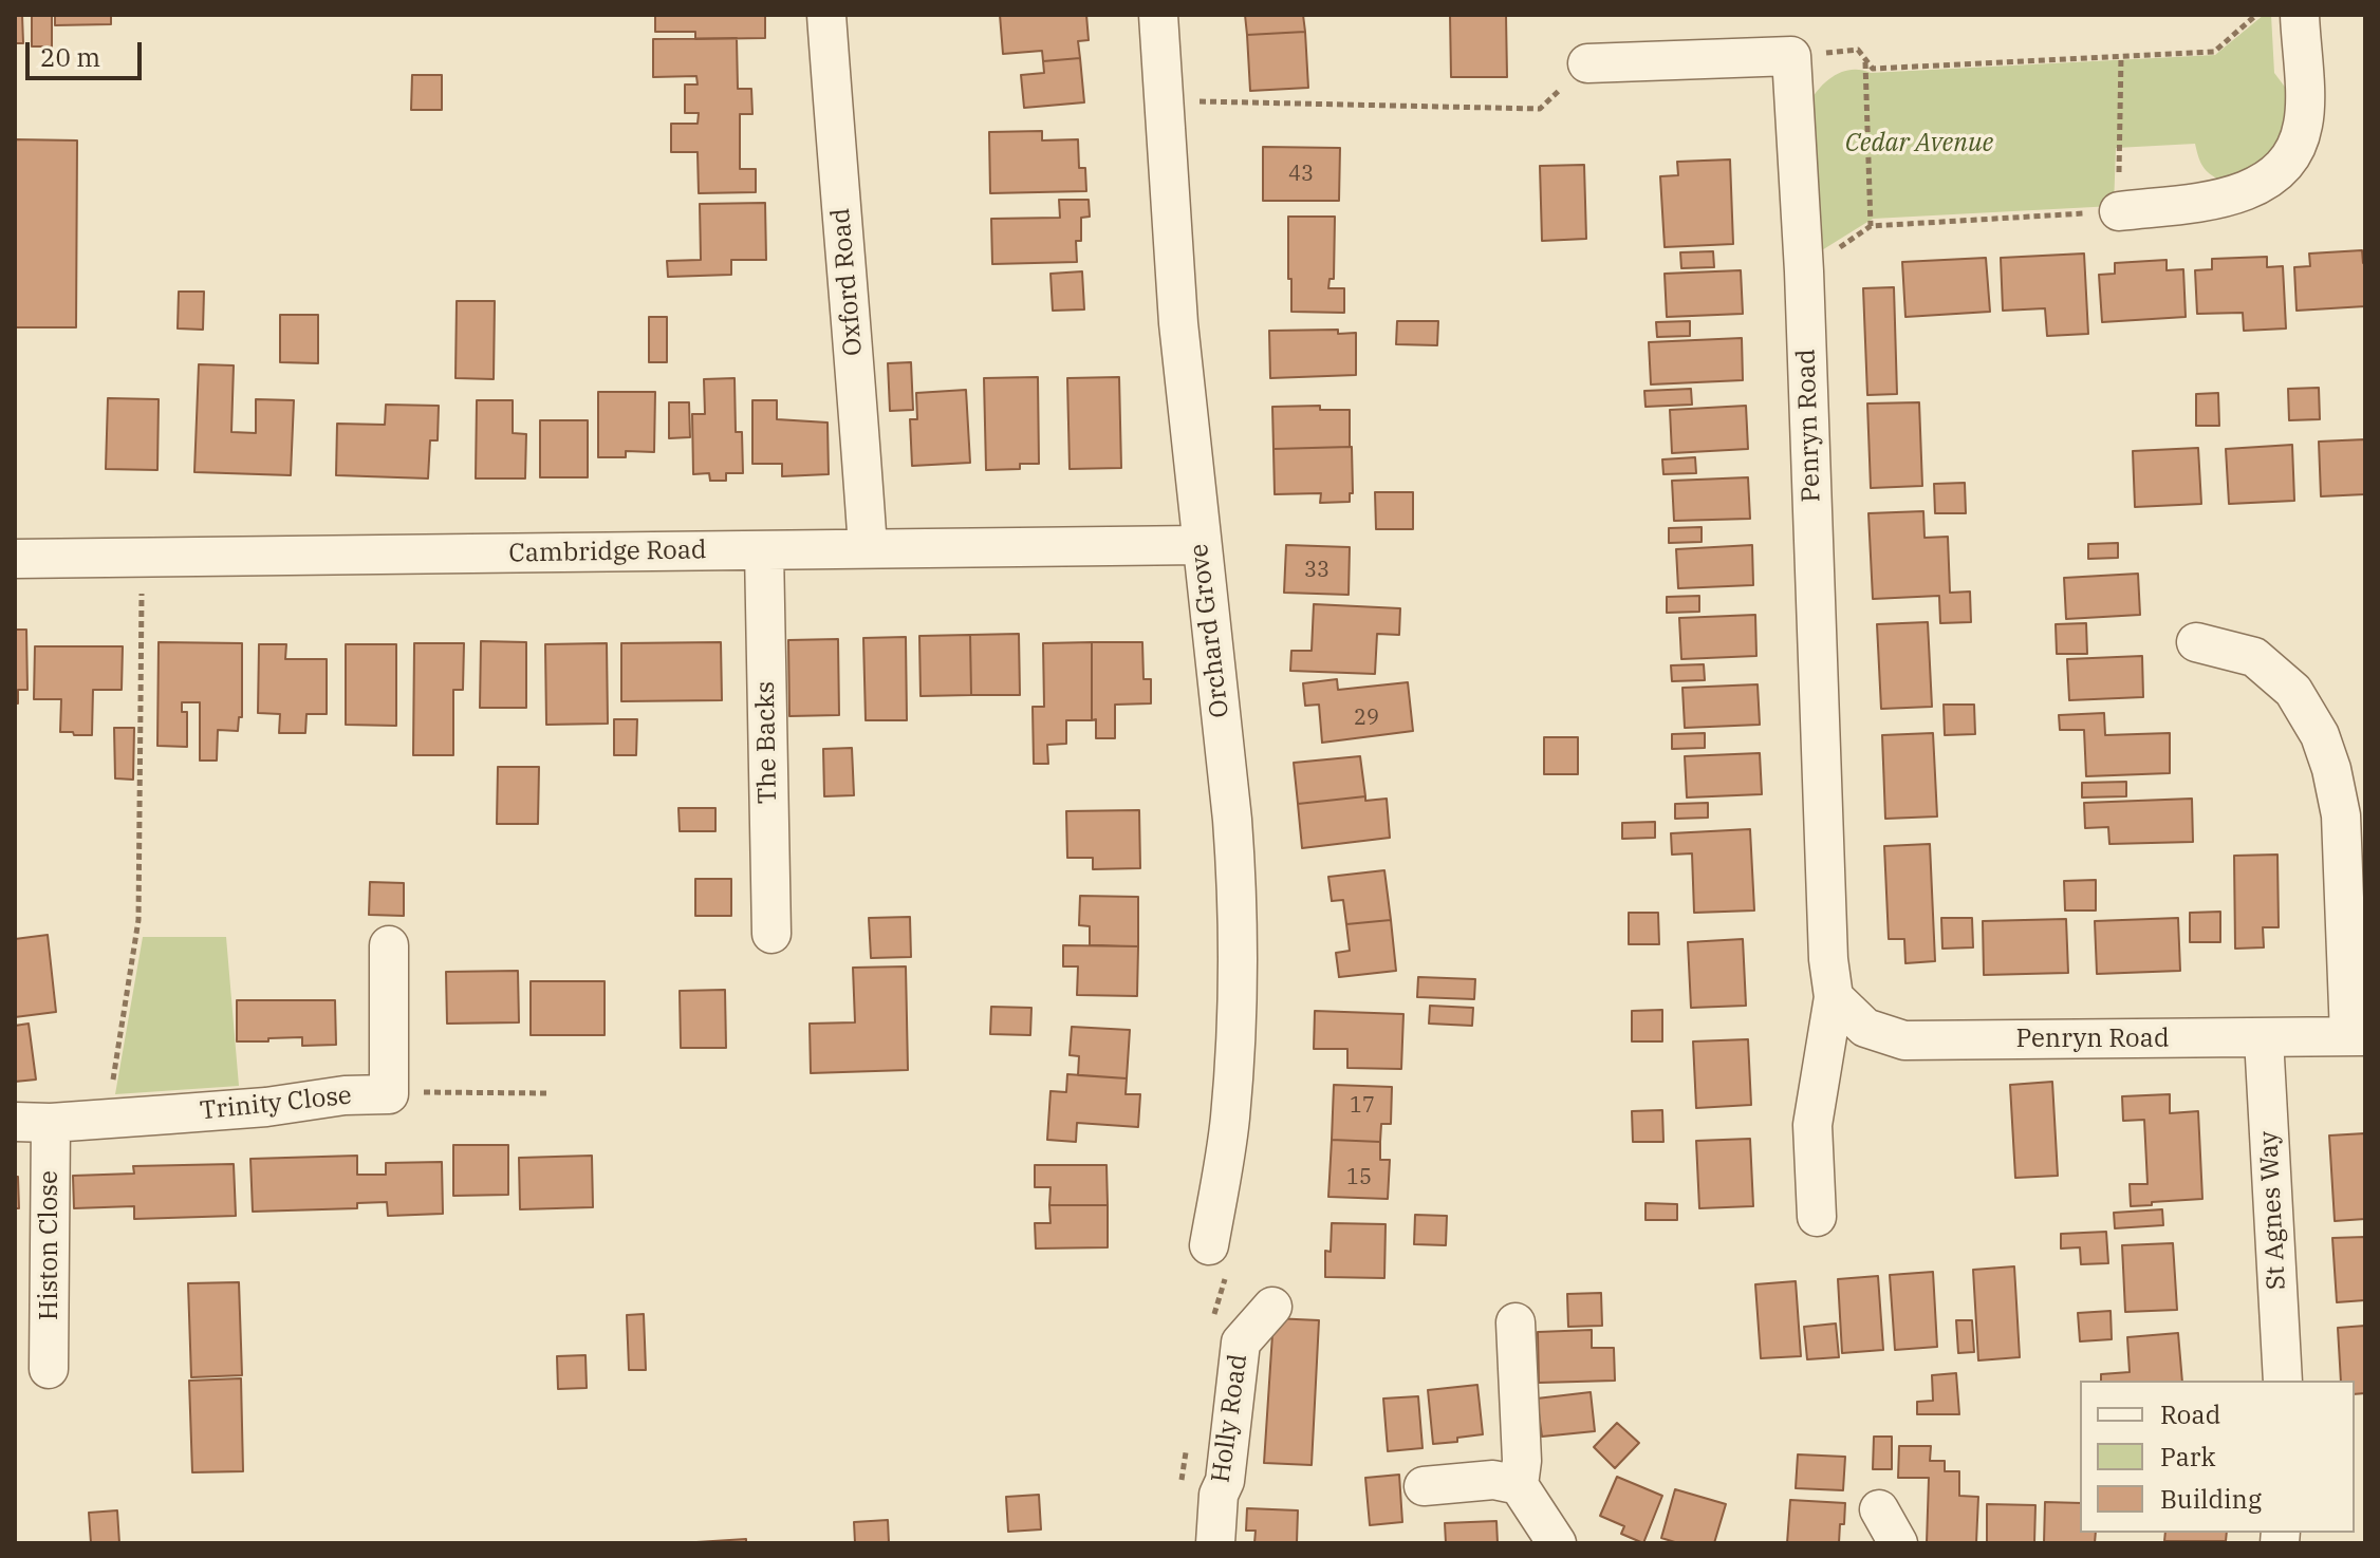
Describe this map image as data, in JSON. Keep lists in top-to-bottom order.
{
  "streets": {
    "street": [
      "Oxford Road",
      "Penryn Road",
      "Cambridge Road",
      "Orchard Grove",
      "The Backs",
      "Trinity Close",
      "St Agnes Way",
      "Histon Close",
      "Holly Road"
    ]
  },
  "crossings": [
    ["Oxford Road", "Cambridge Road"],
    ["Penryn Road", "St Agnes Way"],
    ["Cambridge Road", "Orchard Grove"],
    ["Cambridge Road", "The Backs"],
    ["Trinity Close", "Histon Close"]
  ],
  "parks": ["Cedar Avenue"],
  "house_numbers": [
    "43",
    "33",
    "29",
    "17",
    "15"
  ],
  "legend": ["Road", "Park", "Building"],
  "scale_bar": "20 m"
}
